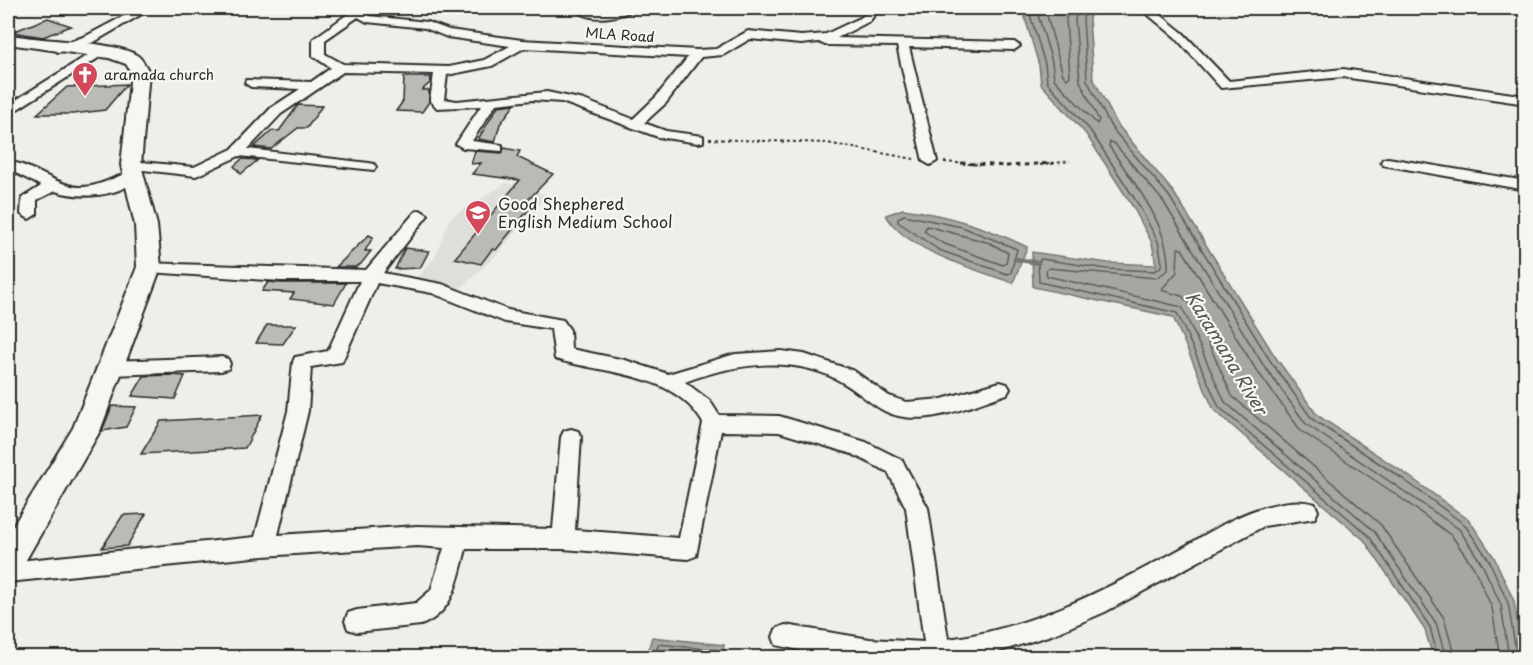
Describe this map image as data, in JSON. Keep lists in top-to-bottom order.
{
  "streets": {
    "street": ["MLA Road"]
  },
  "water": ["Karamana River"],
  "places": {
    "church": ["aramada church"],
    "school or university": ["Good Shephered English Medium School"]
  }
}
